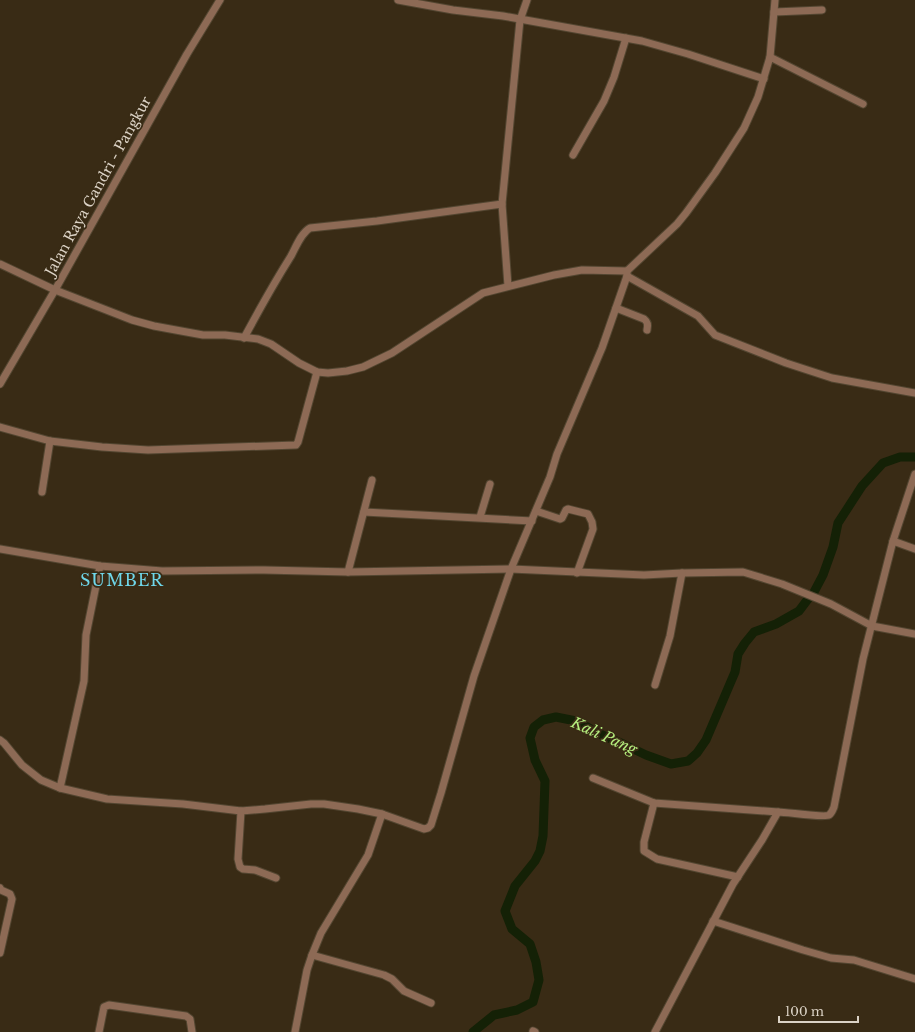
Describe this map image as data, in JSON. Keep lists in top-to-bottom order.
{
  "streets": {
    "street": ["Jalan Raya Gandri - Pangkur"]
  },
  "districts": ["SUMBER"],
  "water": ["Kali Pang"],
  "scale_bar": "100 m"
}
